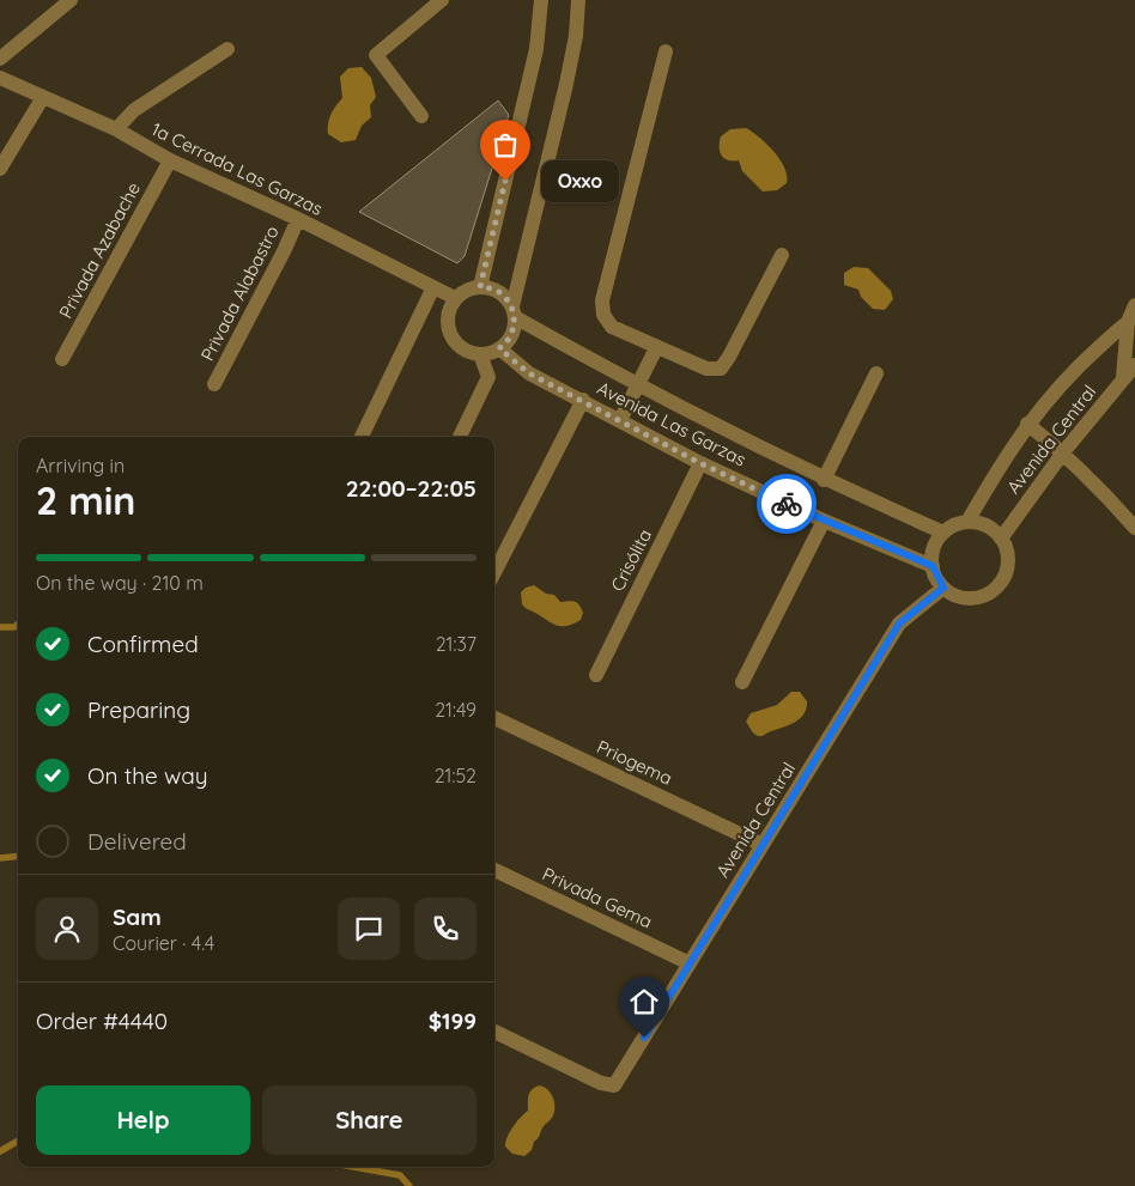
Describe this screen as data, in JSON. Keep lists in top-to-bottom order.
{
  "streets": {
    "street": [
      "1a Cerrada Las Garzas",
      "Privada Azabache",
      "Privada Alabastro",
      "Avenida Las Garzas",
      "Avenida Central",
      "Crisólita",
      "Priogema",
      "Privada Gema"
    ]
  },
  "crossings": [
    ["1a Cerrada Las Garzas", "Privada Azabache"],
    ["1a Cerrada Las Garzas", "Privada Alabastro"],
    ["1a Cerrada Las Garzas", "Avenida Las Garzas"],
    ["Avenida Las Garzas", "Avenida Central"],
    ["Avenida Las Garzas", "Crisólita"],
    ["Avenida Central", "Priogema"],
    ["Avenida Central", "Privada Gema"]
  ],
  "places": ["Oxxo"],
  "page": {
    "bubble": "Oxxo",
    "heading": ["2 min", "Arriving in", "22:00–22:05"],
    "panel": [
      "Sam",
      "Courier · 4.4",
      "Order #4440",
      "$199"
    ],
    "bar": "On the way · 210 m",
    "list": [
      ["Confirmed", "21:37"],
      ["Preparing", "21:49"],
      ["On the way", "21:52"],
      "Delivered"
    ],
    "buttons": ["Help", "Share"]
  }
}
